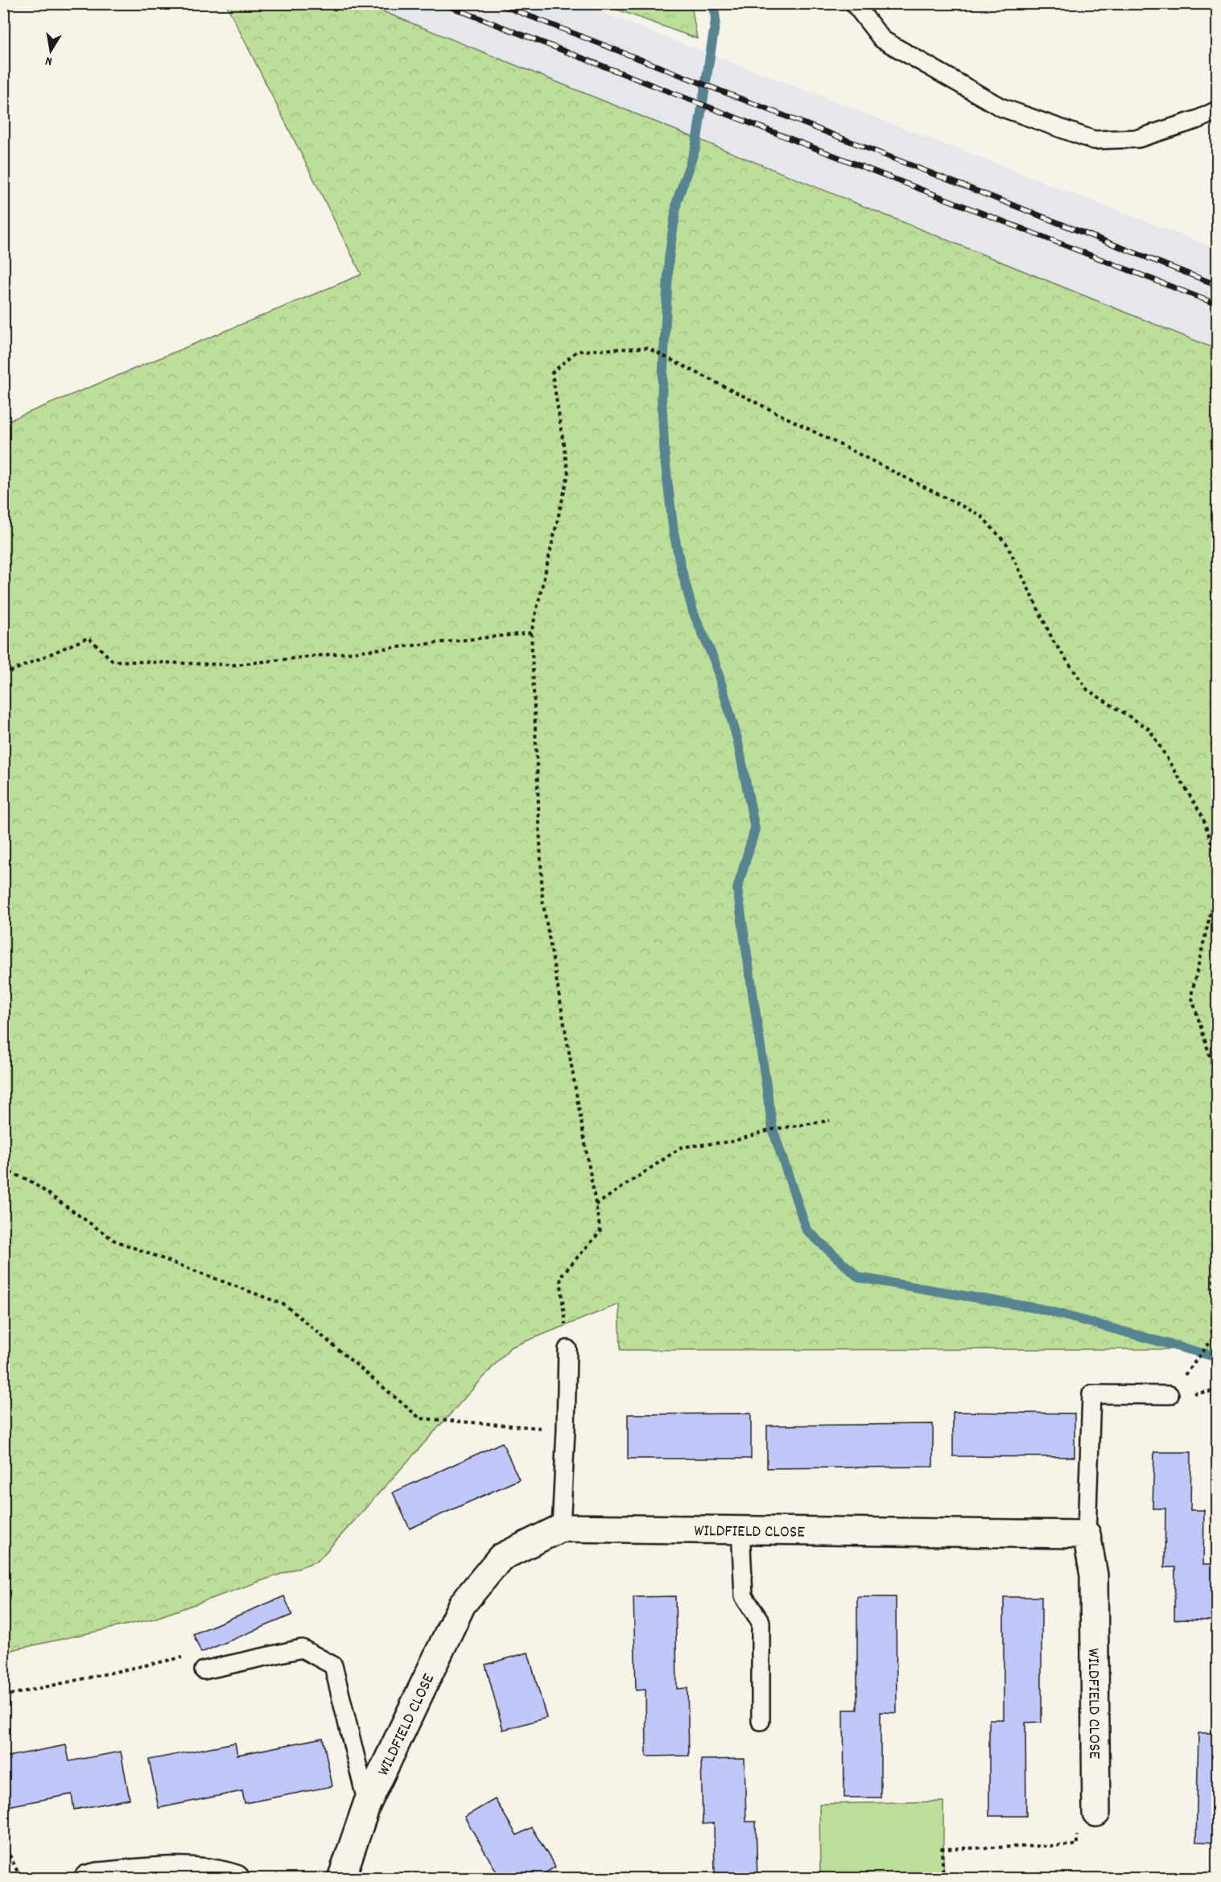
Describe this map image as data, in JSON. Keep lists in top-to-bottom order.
{
  "streets": {
    "street": ["WILDFIELD CLOSE"]
  },
  "north": "bottom"
}
